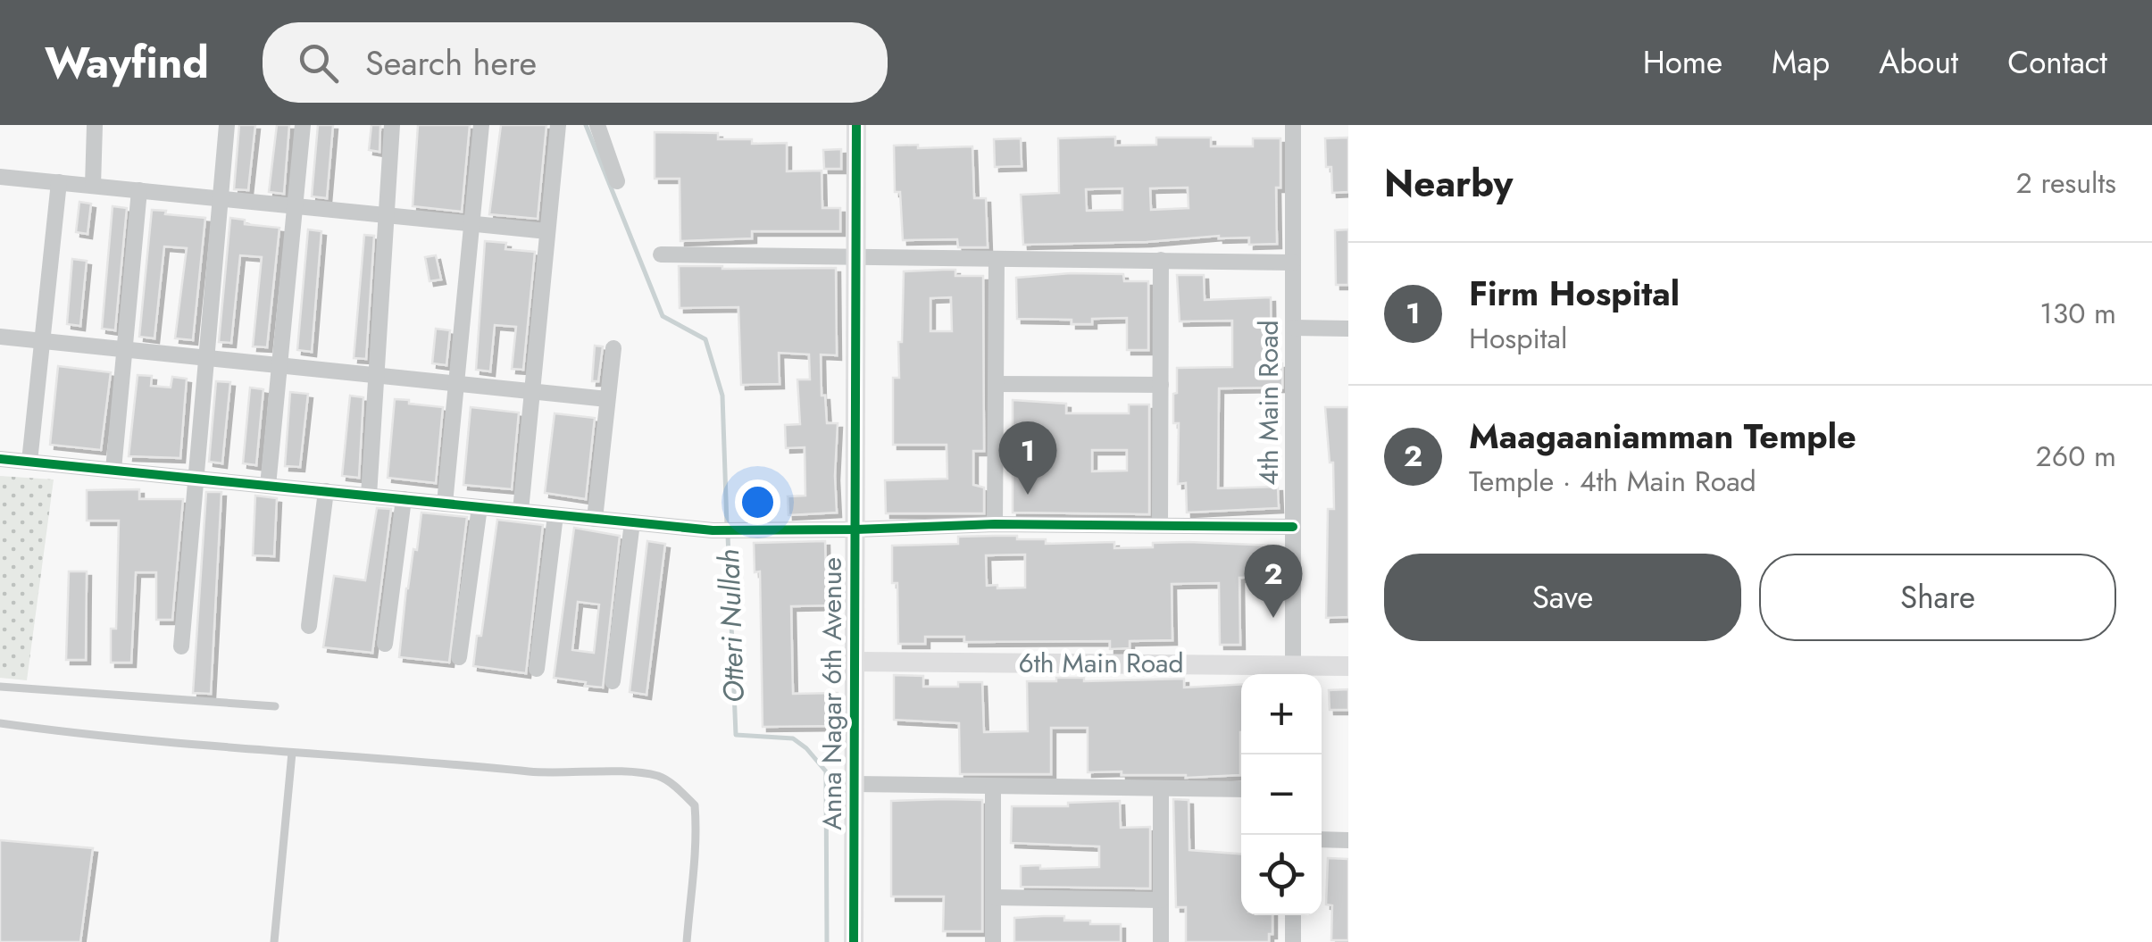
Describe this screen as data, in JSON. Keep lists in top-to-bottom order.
{
  "streets": {
    "street": ["4th Main Road", "6th Main Road", "Anna Nagar 6th Avenue"]
  },
  "crossings": [
    ["4th Main Road", "6th Main Road"],
    ["6th Main Road", "Anna Nagar 6th Avenue"]
  ],
  "water": ["Otteri Nullah"],
  "page": {
    "header": "Wayfind",
    "search": "Search here",
    "nav": [
      "Home",
      "Map",
      "About",
      "Contact"
    ],
    "heading": ["Nearby", "2 results"],
    "list": [
      {
        "mark": "1",
        "name": "Firm Hospital",
        "note": "Hospital",
        "value": "130 m"
      },
      {
        "mark": "2",
        "name": "Maagaaniamman Temple",
        "note": "Temple · 4th Main Road",
        "value": "260 m"
      }
    ],
    "pins": ["1", "2"],
    "buttons": ["Save", "Share"],
    "map_buttons": ["+", "−"]
  }
}
